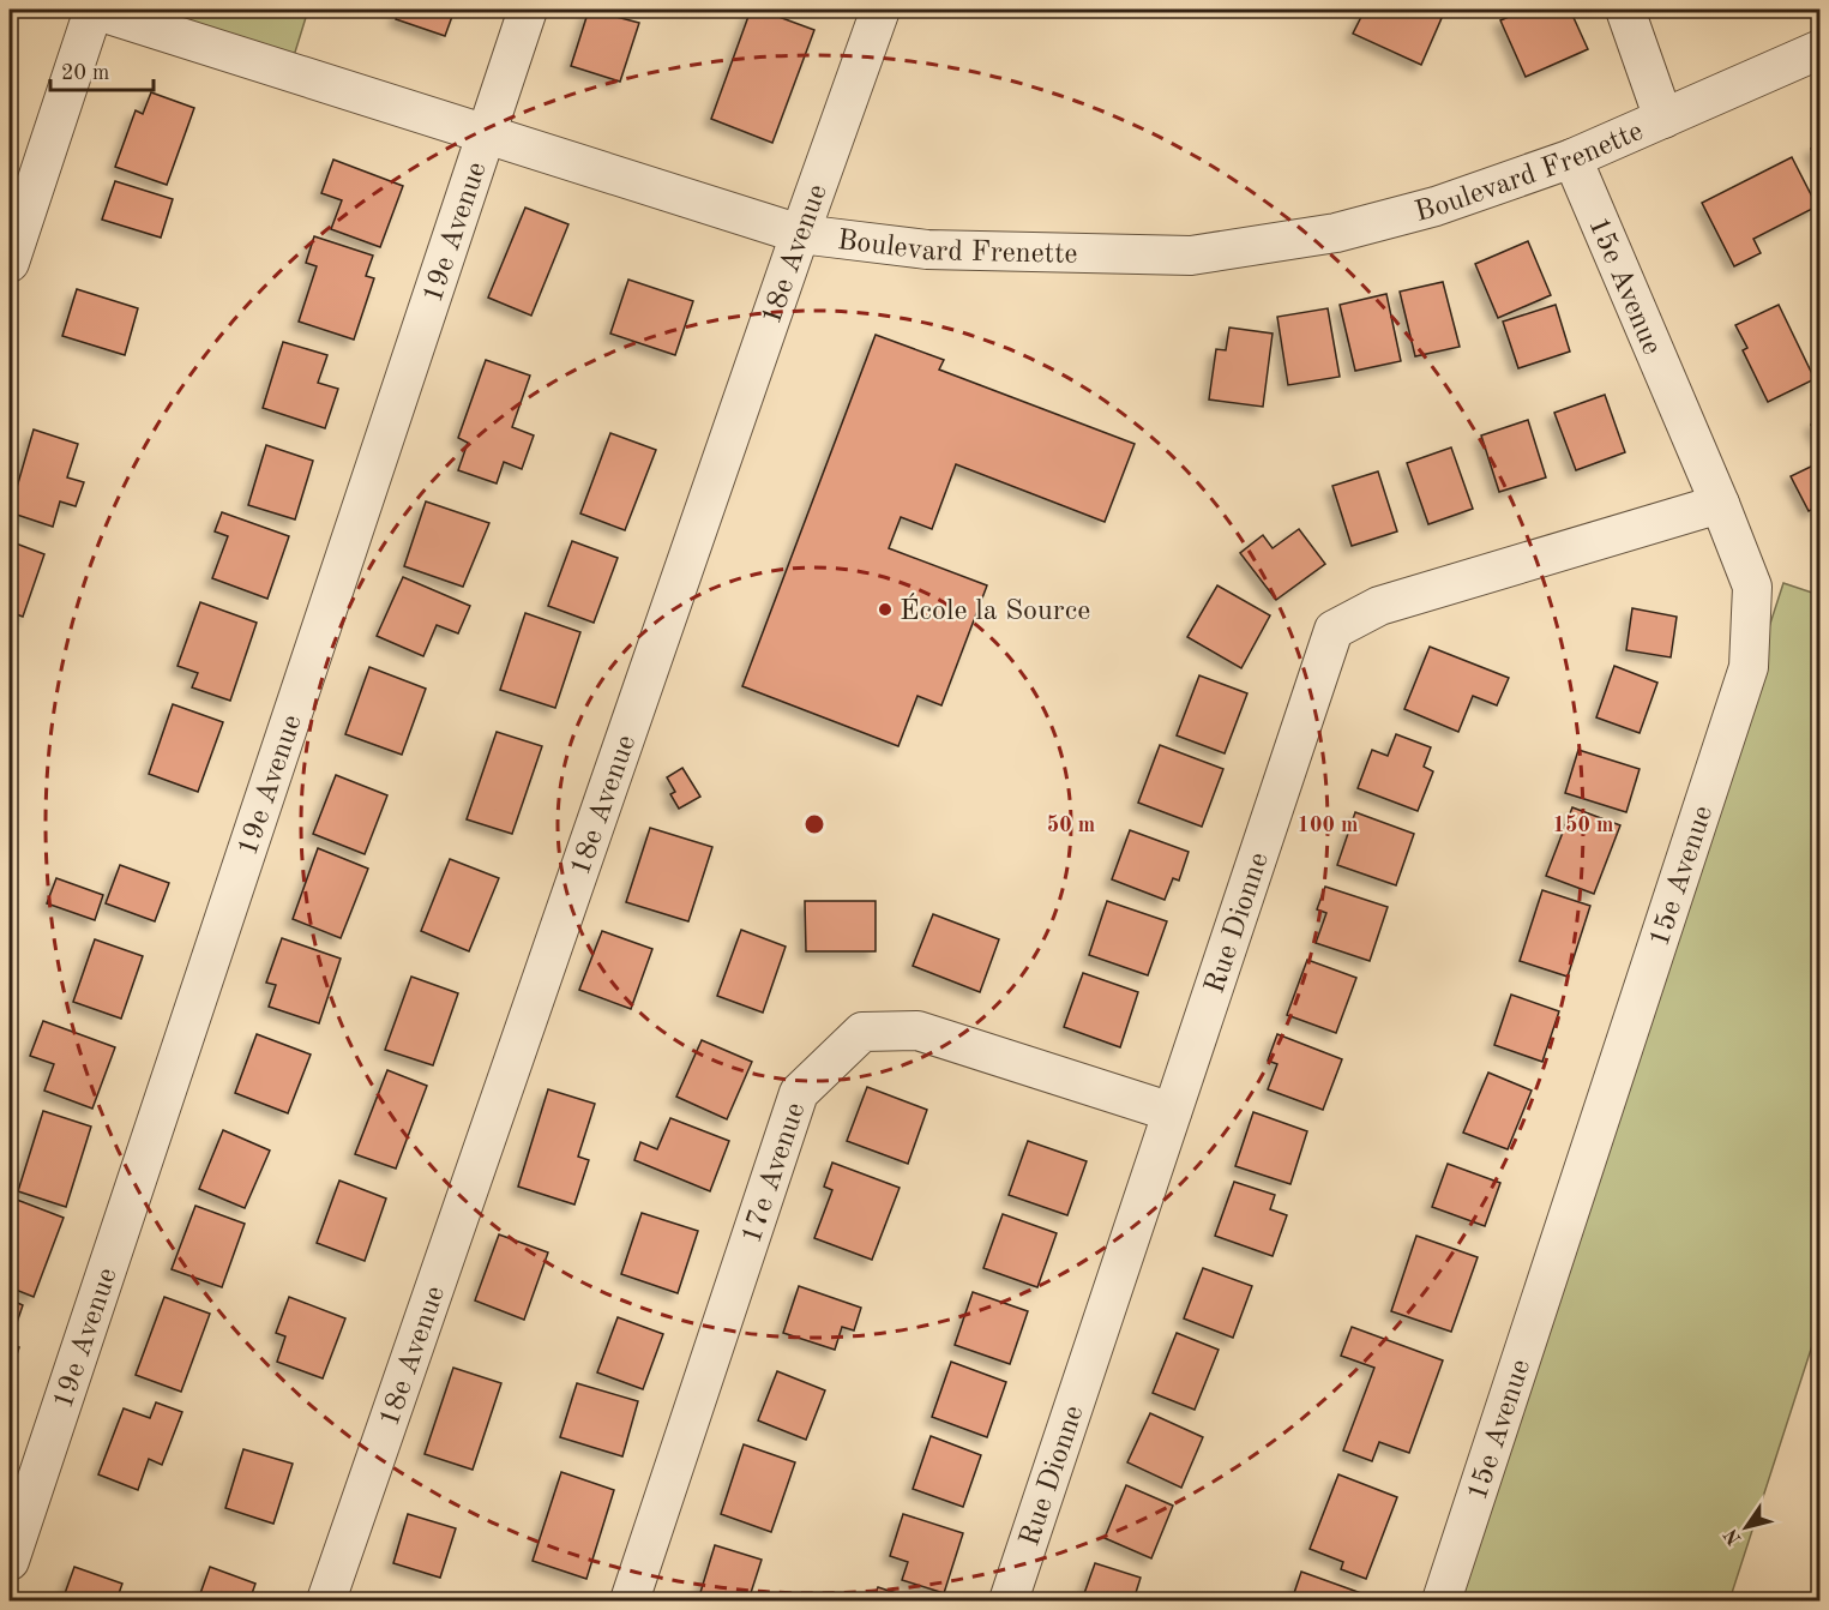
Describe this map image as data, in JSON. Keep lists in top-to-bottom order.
{
  "streets": {
    "street": [
      "Boulevard Frenette",
      "19e Avenue",
      "18e Avenue",
      "15e Avenue",
      "Rue Dionne",
      "17e Avenue"
    ]
  },
  "crossings": [
    ["Boulevard Frenette", "19e Avenue"],
    ["Boulevard Frenette", "18e Avenue"],
    ["Boulevard Frenette", "15e Avenue"],
    ["15e Avenue", "Rue Dionne"],
    ["Rue Dionne", "17e Avenue"]
  ],
  "places": ["École la Source"],
  "scale_bar": "20 m",
  "north": "bottom left",
  "rings": ["50 m", "100 m", "150 m"]
}
